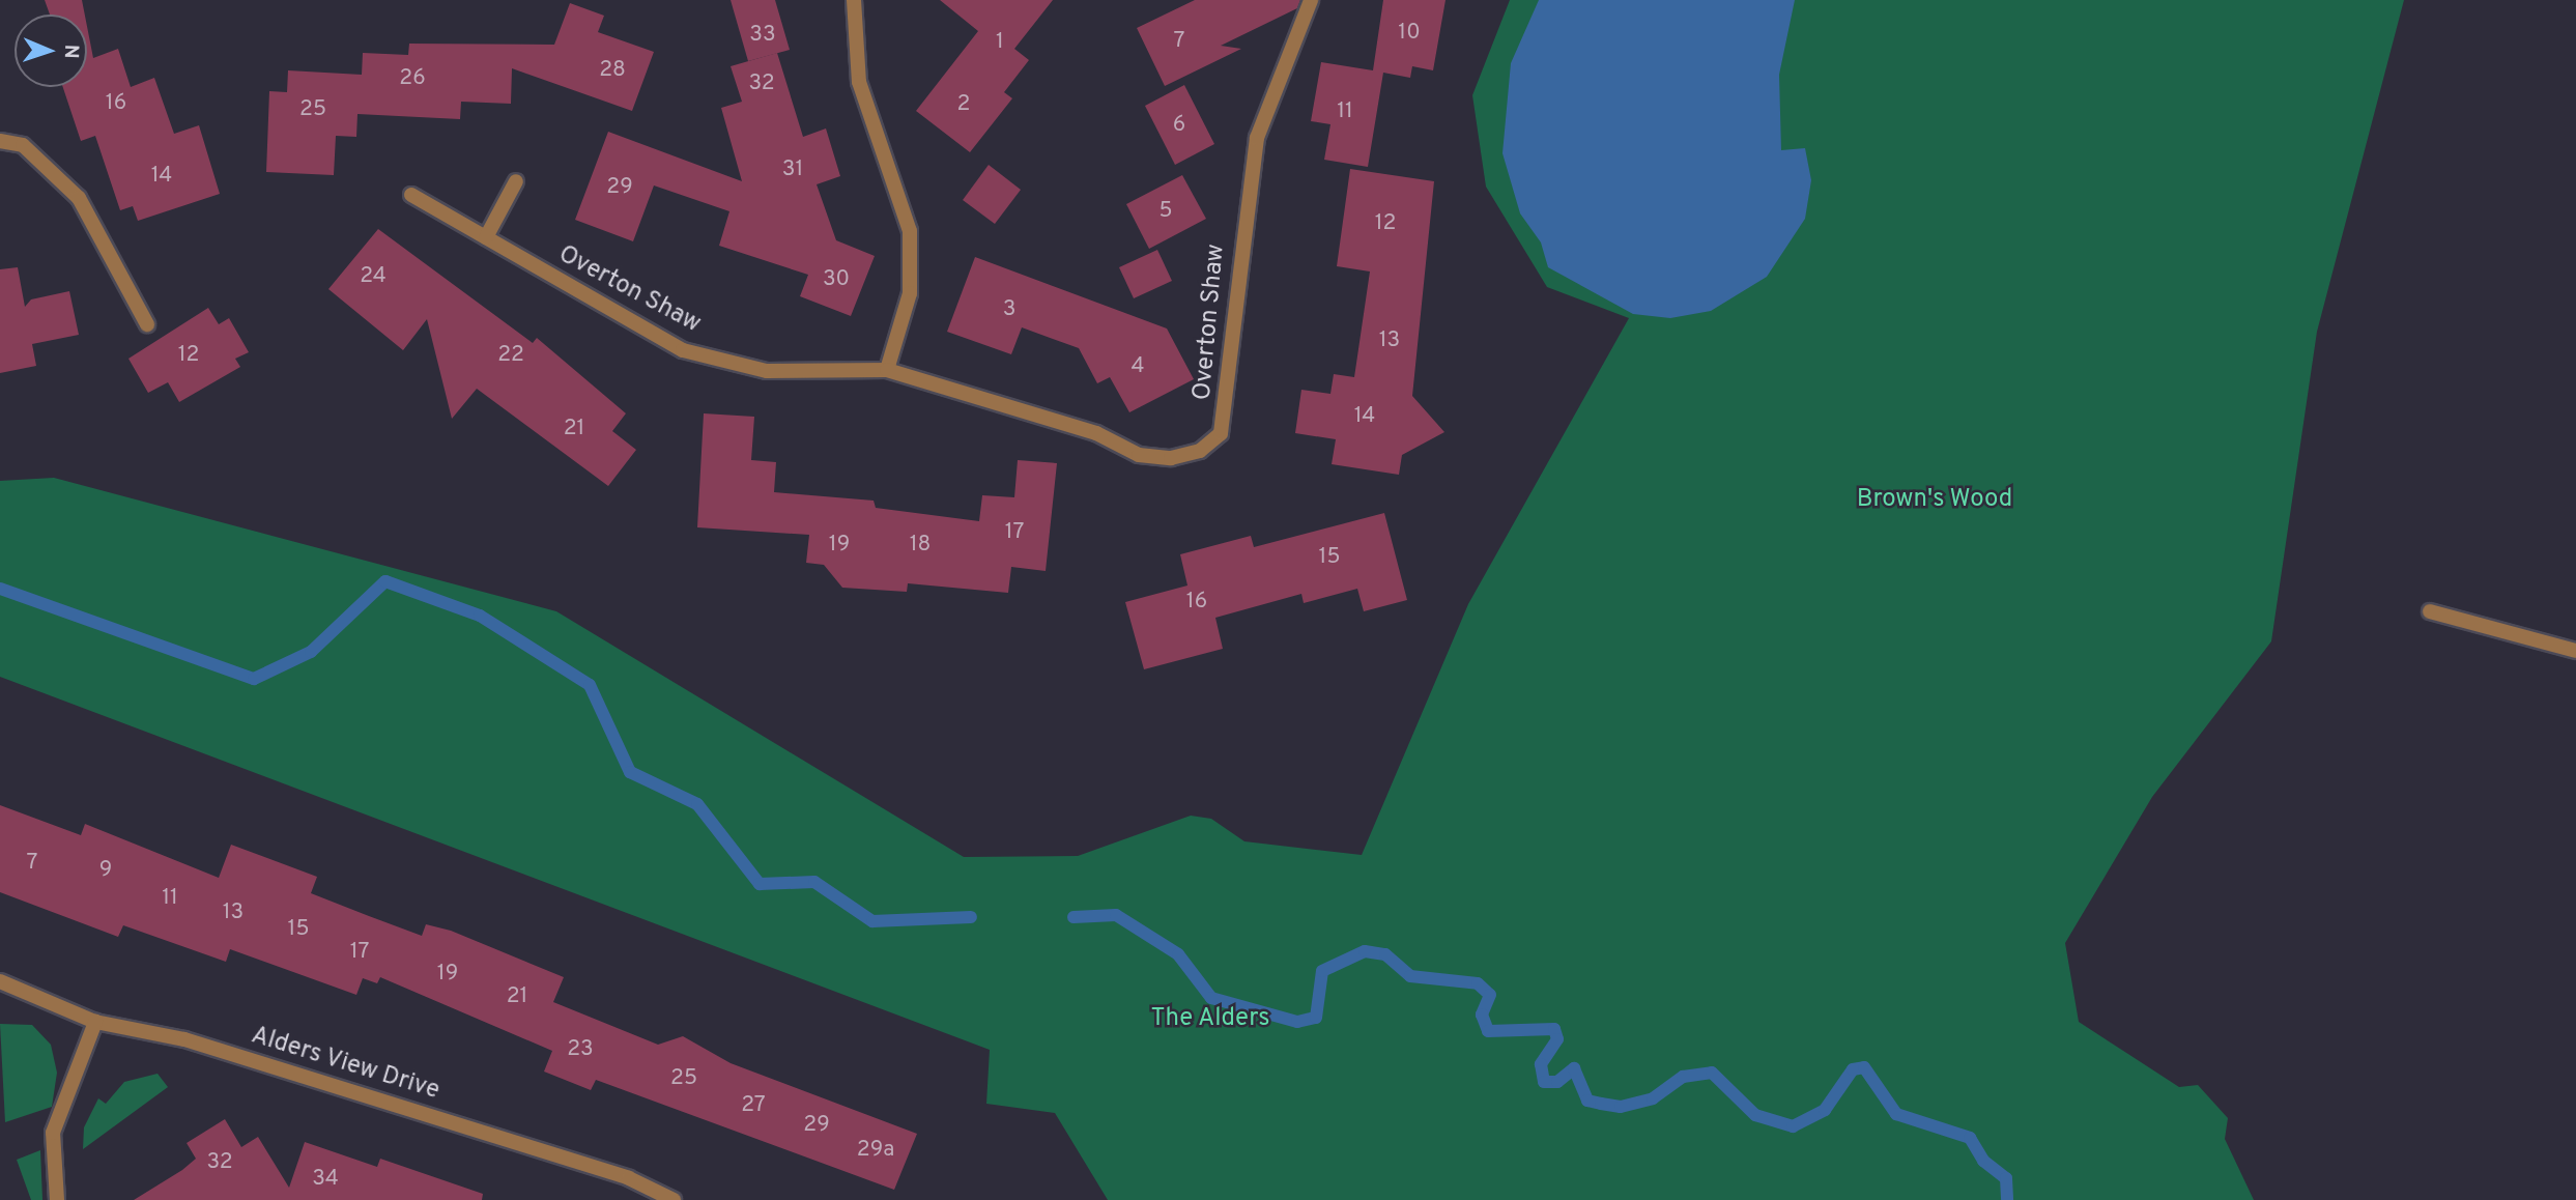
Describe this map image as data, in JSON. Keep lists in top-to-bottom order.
{
  "streets": {
    "street": ["Overton Shaw", "Alders View Drive"]
  },
  "parks": ["Brown's Wood", "The Alders"],
  "house_numbers": [
    "10",
    "33",
    "7",
    "1",
    "28",
    "26",
    "32",
    "16",
    "2",
    "25",
    "11",
    "6",
    "31",
    "14",
    "29",
    "5",
    "12",
    "24",
    "30",
    "3",
    "13",
    "12",
    "22",
    "4",
    "14",
    "21",
    "17",
    "19",
    "18",
    "15",
    "16",
    "7",
    "9",
    "11",
    "13",
    "15",
    "17",
    "19",
    "21",
    "23",
    "25",
    "27",
    "29",
    "29a",
    "32",
    "34"
  ],
  "north": "right"
}
